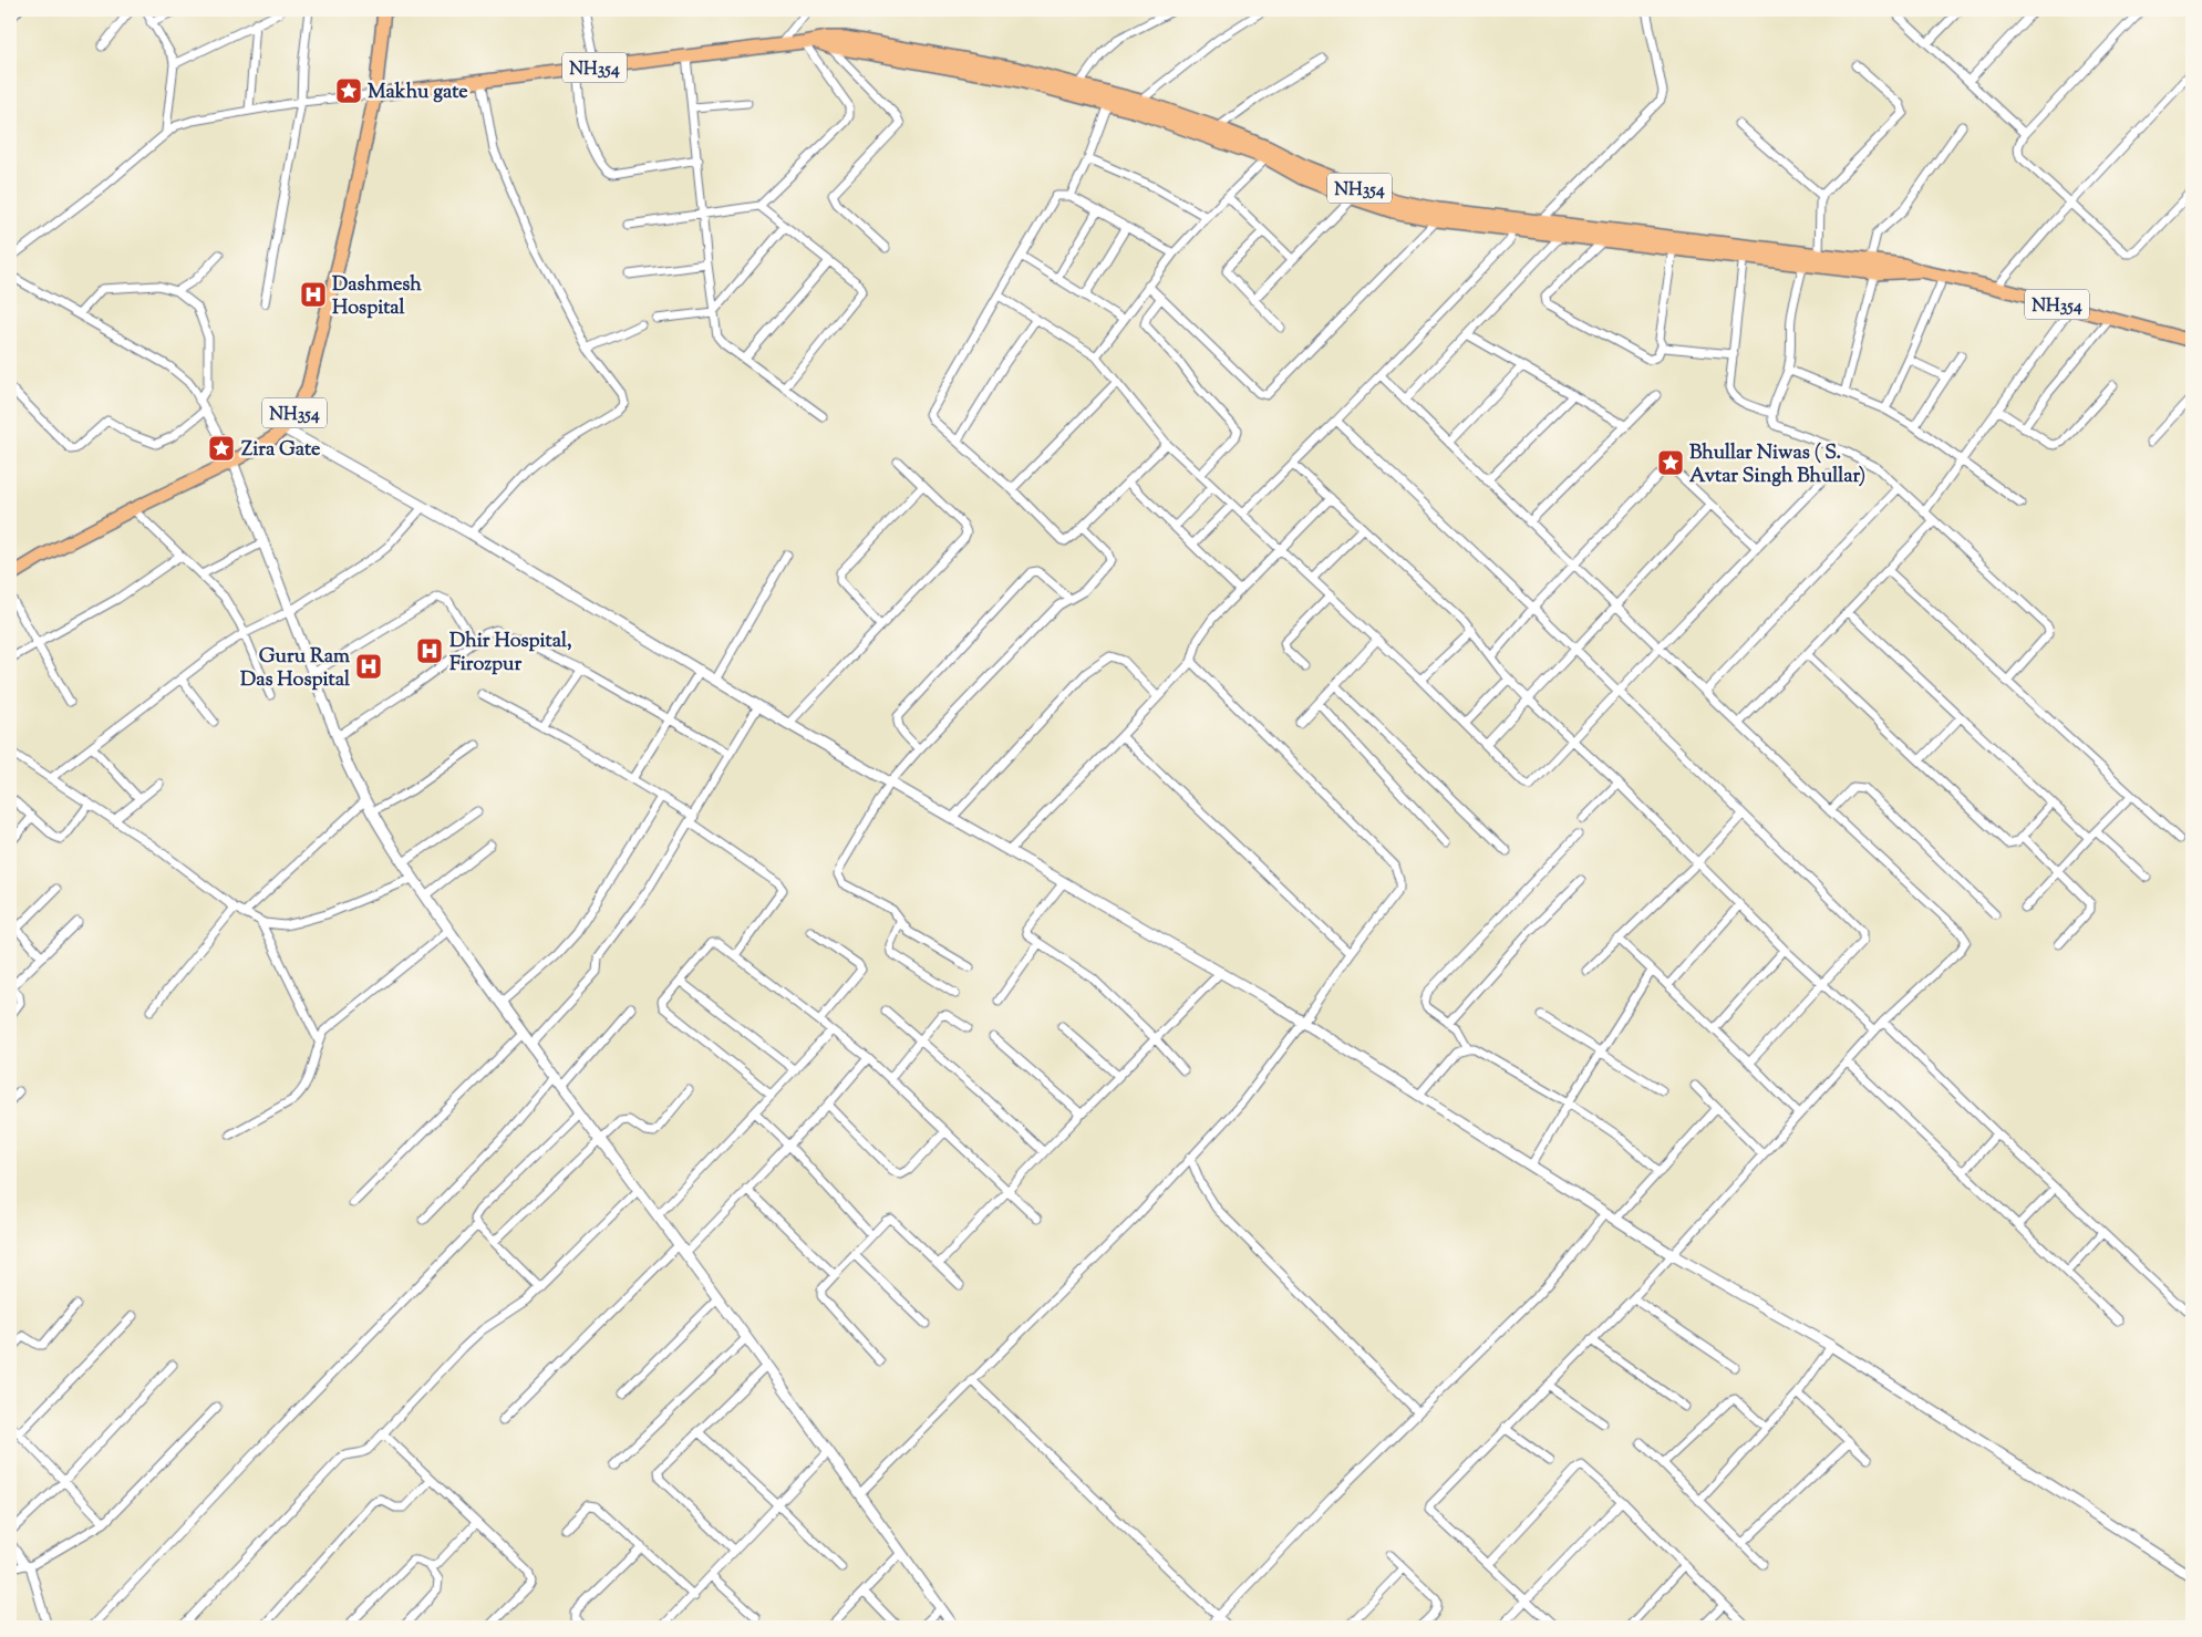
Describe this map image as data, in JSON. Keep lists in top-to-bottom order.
{
  "streets": {
    "main road": ["NH354"]
  },
  "places": {
    "place": ["Makhu gate", "Zira Gate", "Bhullar Niwas ( S. Avtar Singh Bhullar)"],
    "hospital": ["Dashmesh Hospital", "Dhir Hospital, Firozpur", "Guru Ram Das Hospital"]
  }
}
